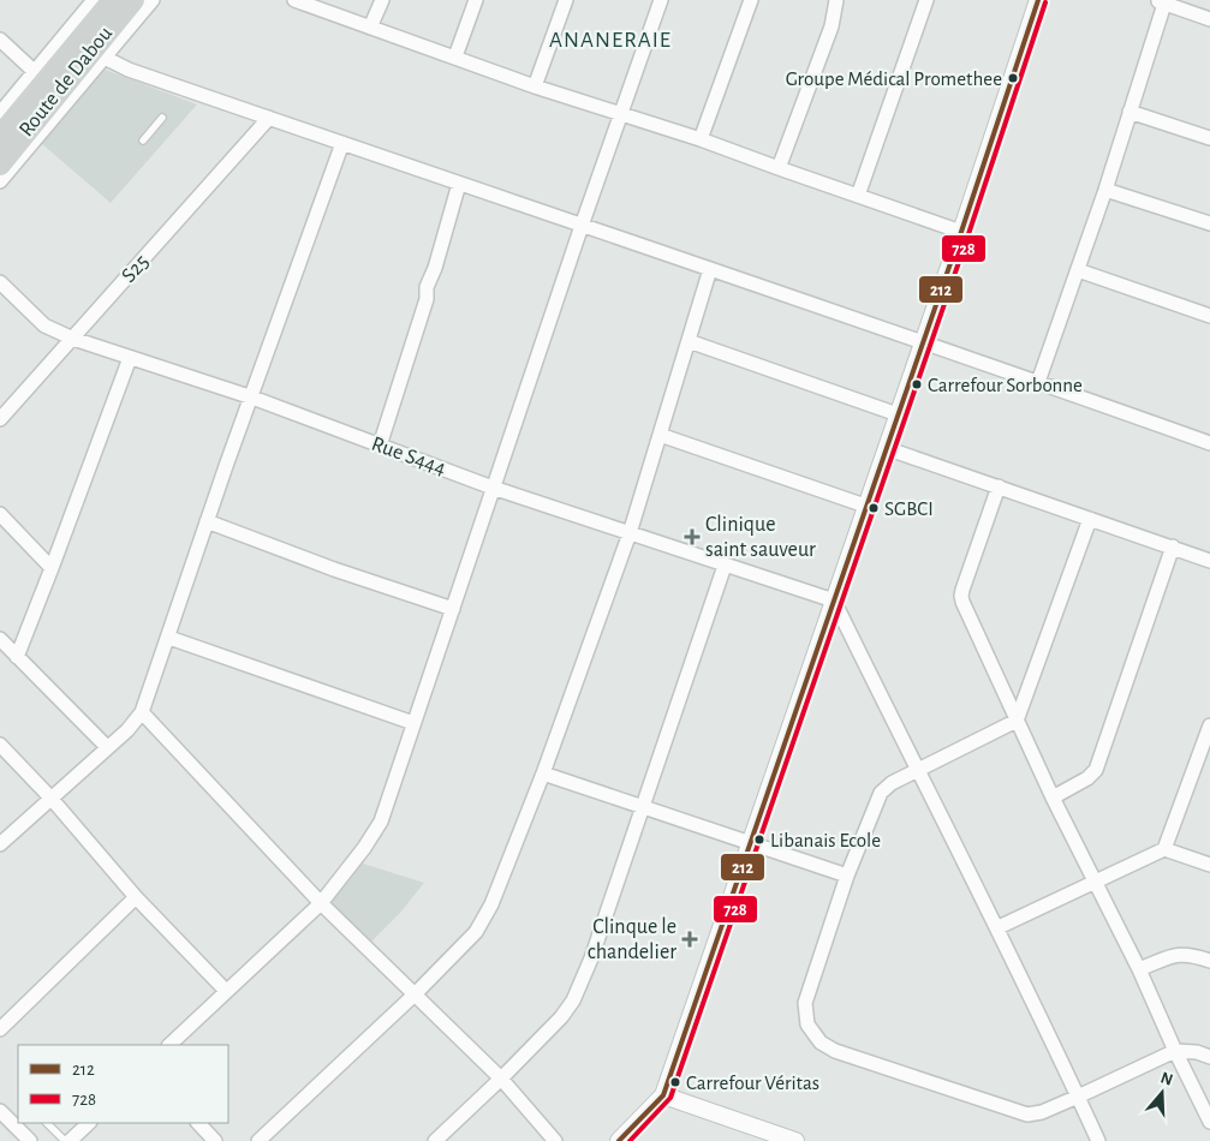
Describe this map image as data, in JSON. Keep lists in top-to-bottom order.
{
  "streets": {
    "main road": ["Route de Dabou"],
    "street": ["S25", "Rue S444"]
  },
  "crossings": [
    ["S25", "Rue S444"]
  ],
  "districts": ["ANANERAIE"],
  "places": {
    "other": [
      "Groupe Médical Promethee",
      "Carrefour Sorbonne",
      "SGBCI",
      "Libanais Ecole",
      "Carrefour Véritas"
    ],
    "health": ["Clinique saint sauveur", "Clinque le chandelier"]
  },
  "lines": ["transit line 212", "transit line 728"],
  "legend": ["212", "728"],
  "north": "top"
}
